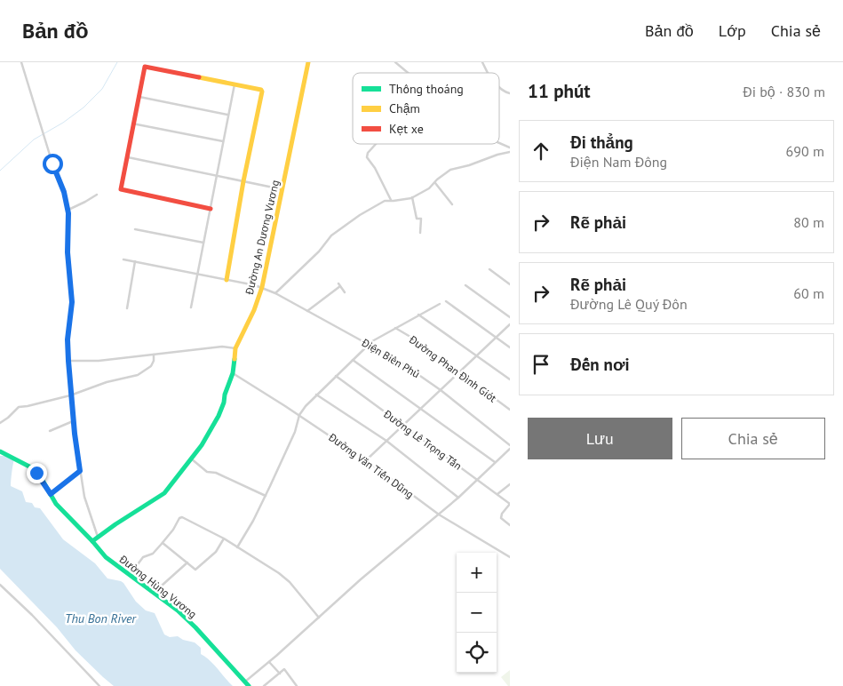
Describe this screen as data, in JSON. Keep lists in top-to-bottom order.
{
  "streets": {
    "main road": ["Đường An Dương Vương", "Đường Hùng Vương"],
    "street": [
      "Điện Biên Phủ",
      "Đường Phan Đình Giót",
      "Đường Lê Trọng Tấn",
      "Đường Văn Tiến Dũng"
    ]
  },
  "crossings": [
    ["Đường An Dương Vương", "Điện Biên Phủ"],
    ["Đường An Dương Vương", "Đường Văn Tiến Dũng"],
    ["Đường An Dương Vương", "Đường Hùng Vương"]
  ],
  "water": ["Thu Bon River"],
  "legend": ["Thông thoáng", "Chậm", "Kẹt xe"],
  "page": {
    "header": "Bản đồ",
    "nav": ["Bản đồ", "Lớp", "Chia sẻ"],
    "heading": ["11 phút", "Đi bộ · 830 m"],
    "list": [
      ["Đi thẳng", "Điện Nam Đông", "690 m"],
      ["Rẽ phải", "80 m"],
      ["Rẽ phải", "Đường Lê Quý Đôn", "60 m"],
      "Đến nơi"
    ],
    "buttons": ["Lưu", "Chia sẻ"],
    "map_buttons": ["+", "−"]
  }
}
